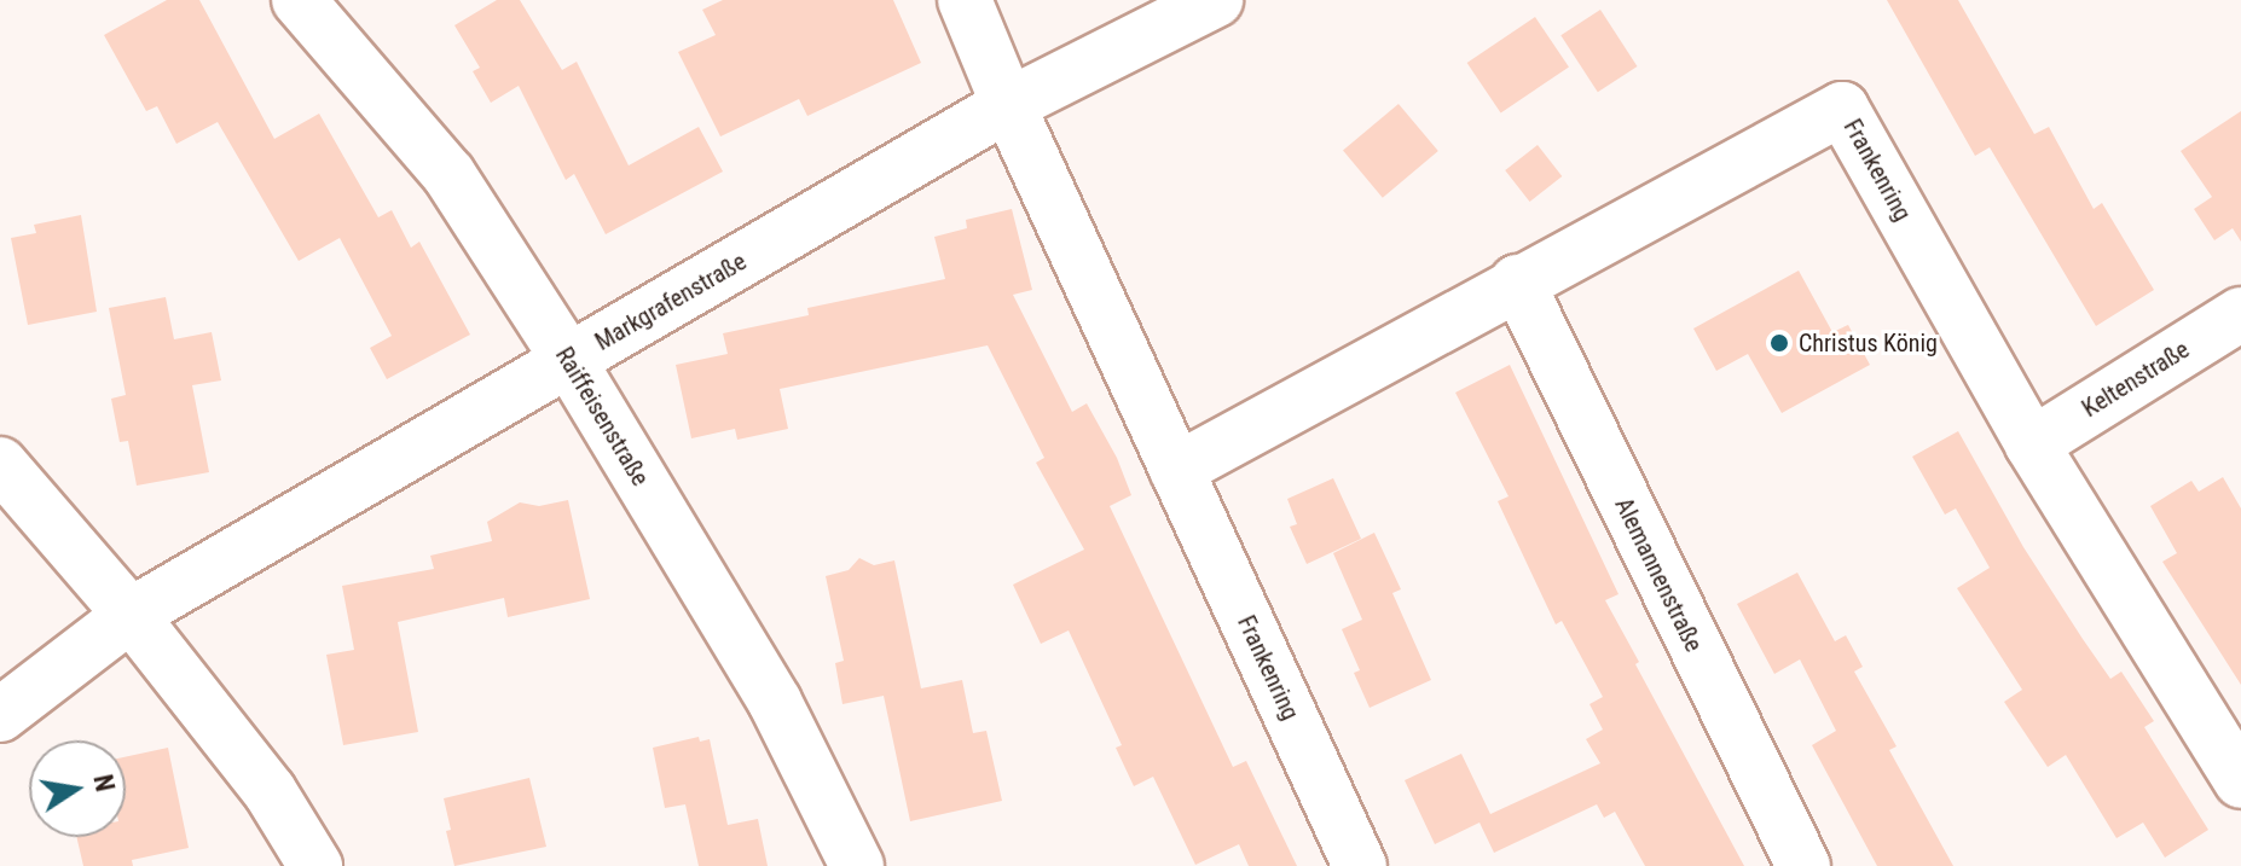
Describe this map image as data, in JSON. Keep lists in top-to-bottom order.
{
  "streets": {
    "street": [
      "Frankenring",
      "Markgrafenstraße",
      "Keltenstraße",
      "Raiffeisenstraße",
      "Alemannenstraße"
    ]
  },
  "crossings": [
    ["Frankenring", "Markgrafenstraße"],
    ["Frankenring", "Keltenstraße"],
    ["Frankenring", "Alemannenstraße"],
    ["Markgrafenstraße", "Raiffeisenstraße"]
  ],
  "places": ["Christus König"],
  "north": "right"
}
